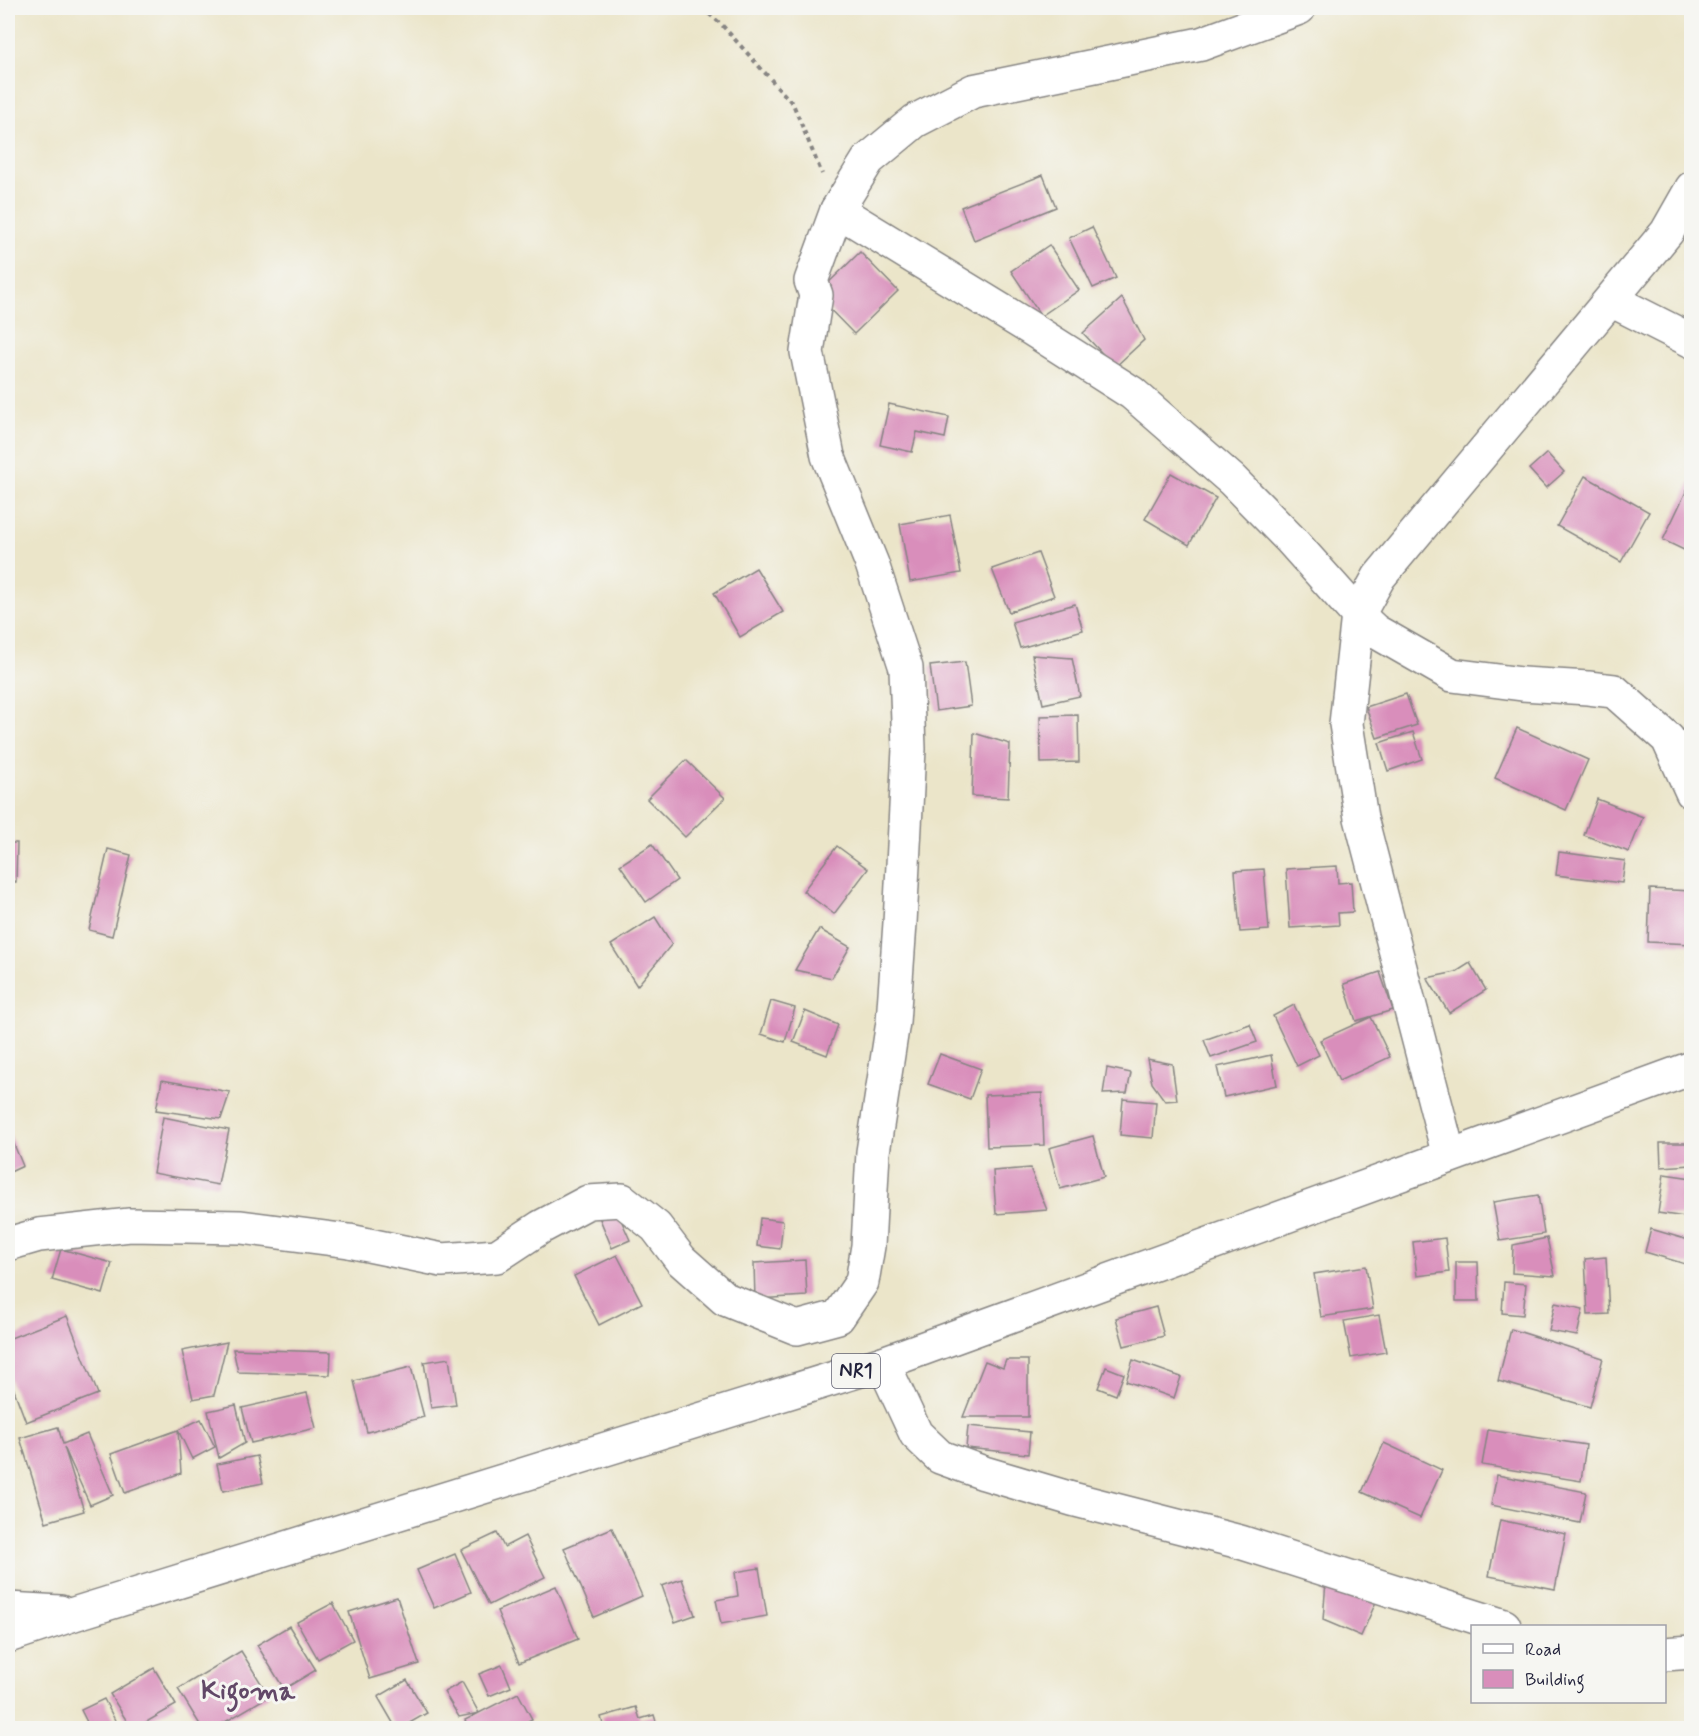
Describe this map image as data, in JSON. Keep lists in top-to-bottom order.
{
  "streets": {
    "main road": ["NR1"]
  },
  "districts": ["Kigoma"],
  "legend": ["Road", "Building"]
}
